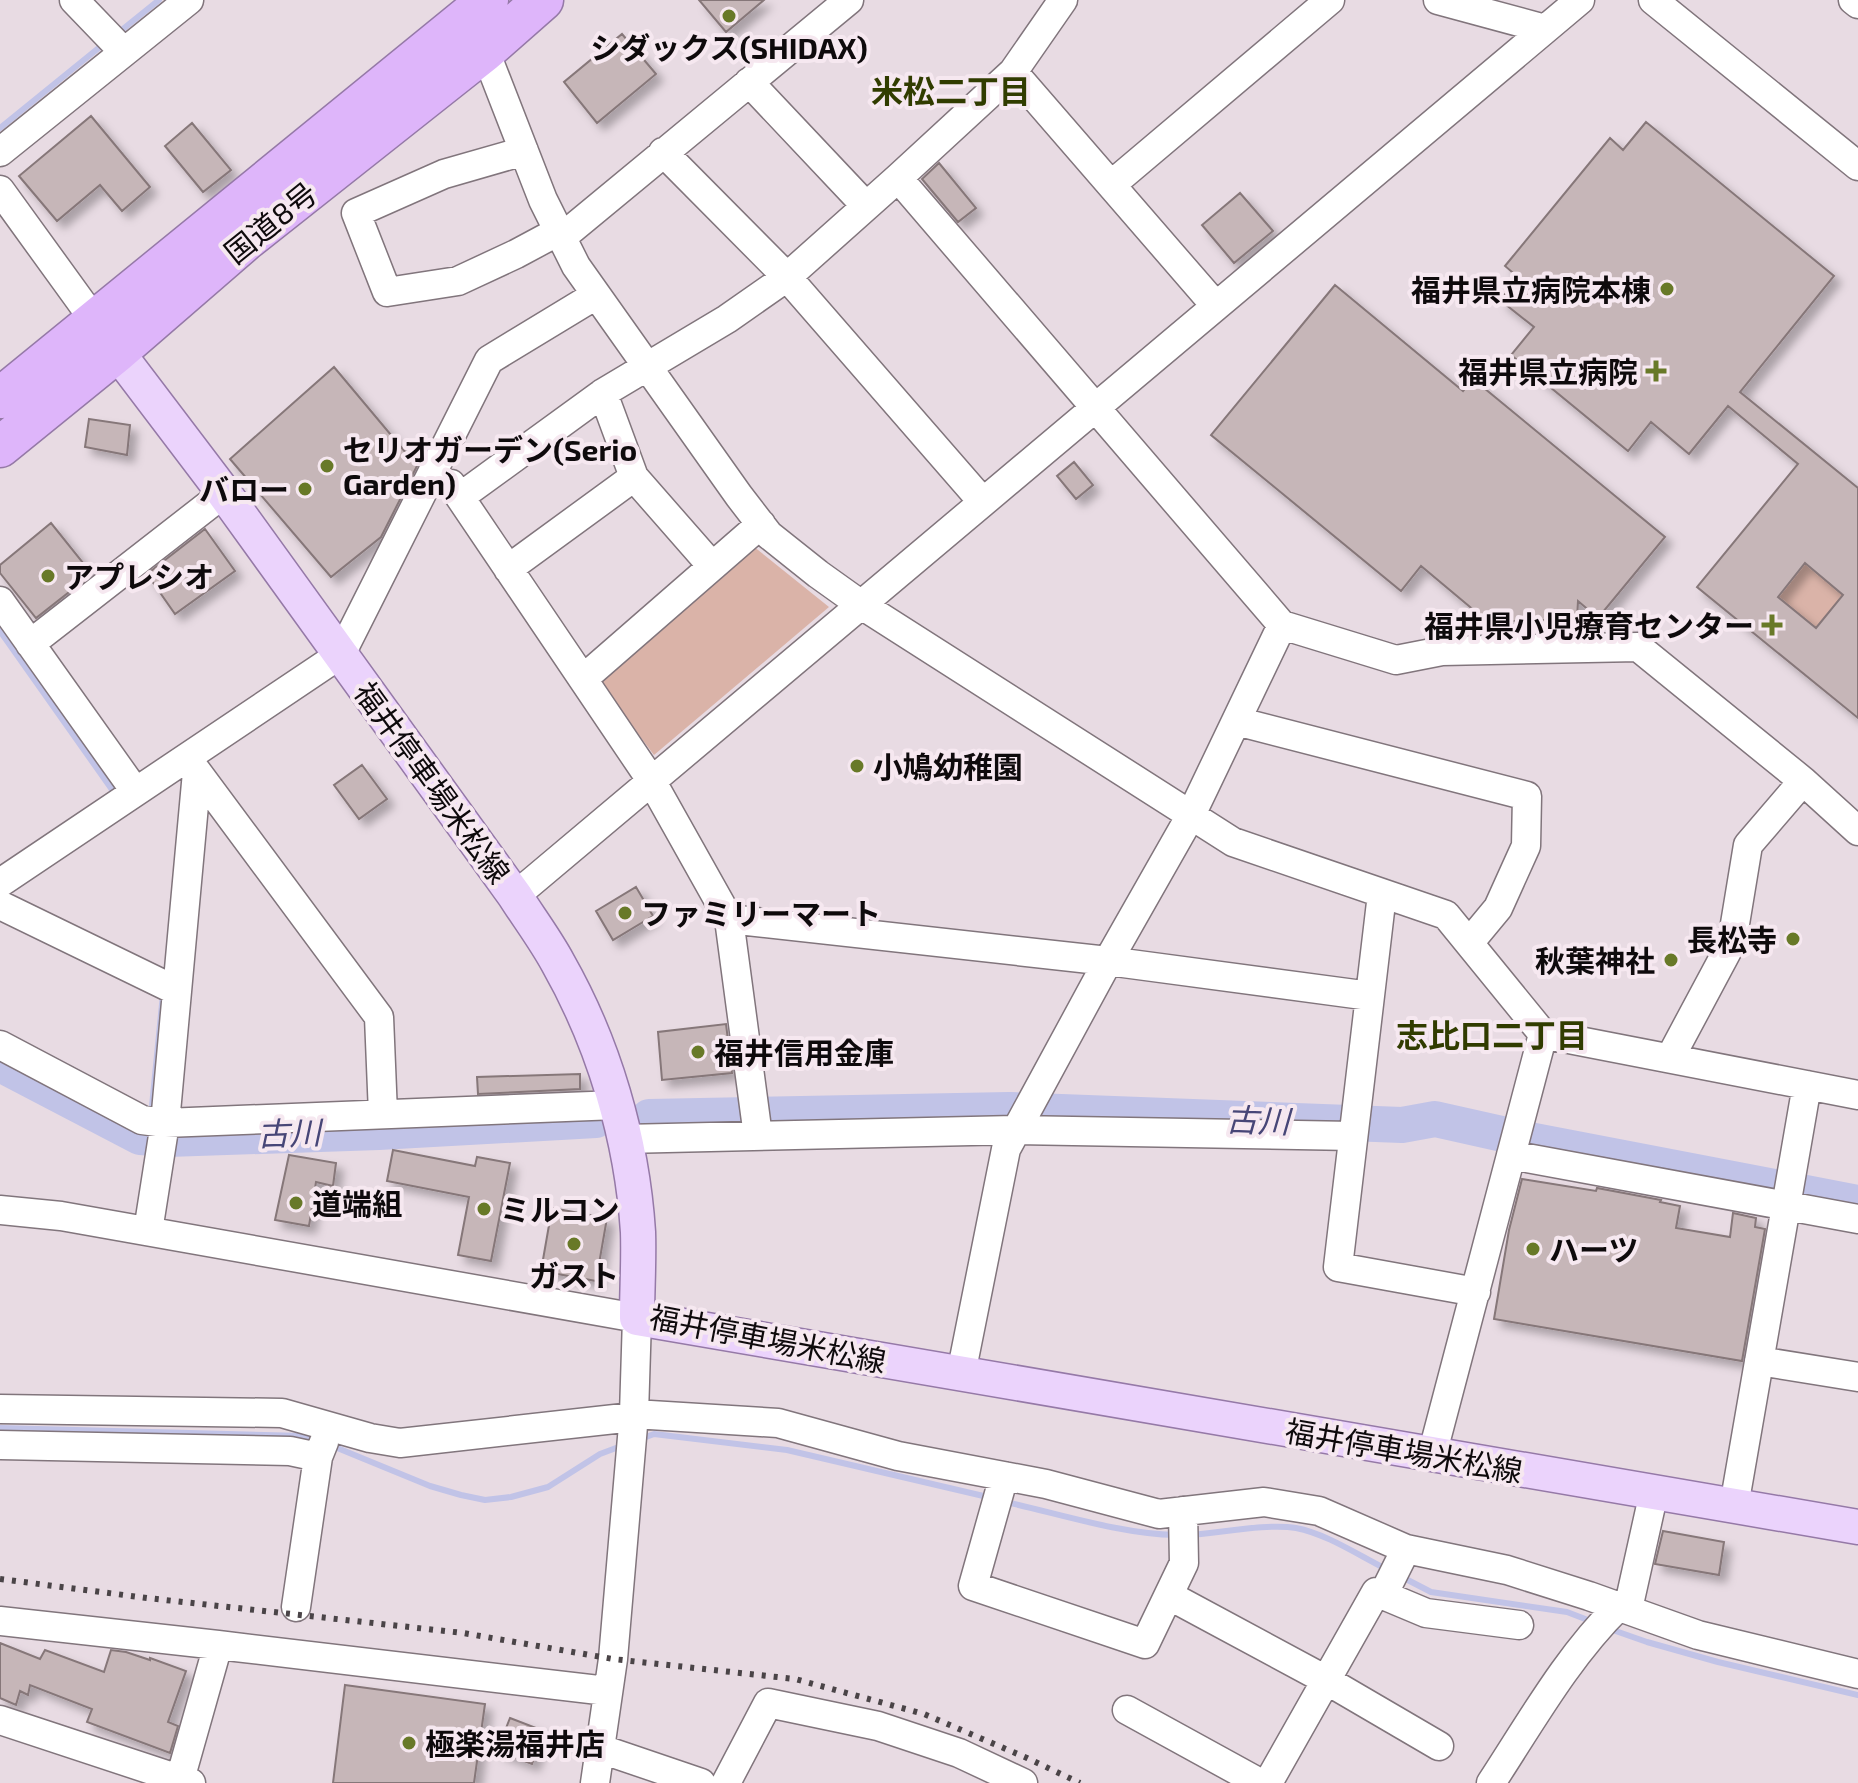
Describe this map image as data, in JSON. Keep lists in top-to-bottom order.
{
  "streets": {
    "highway": ["国道8号"],
    "main road": ["福井停車場米松線"]
  },
  "crossings": [
    ["国道8号", "福井停車場米松線"]
  ],
  "districts": ["米松二丁目", "志比口二丁目"],
  "water": ["古川"],
  "places": {
    "other": [
      "シダックス(SHIDAX)",
      "福井県立病院本棟",
      "セリオガーデン(Serio Garden)",
      "バロー",
      "アプレシオ",
      "小鳩幼稚園",
      "ファミリーマート",
      "長松寺",
      "秋葉神社",
      "福井信用金庫",
      "道端組",
      "ミルコン",
      "ガスト",
      "ハーツ",
      "極楽湯福井店"
    ],
    "health": ["福井県立病院", "福井県小児療育センター"]
  }
}
